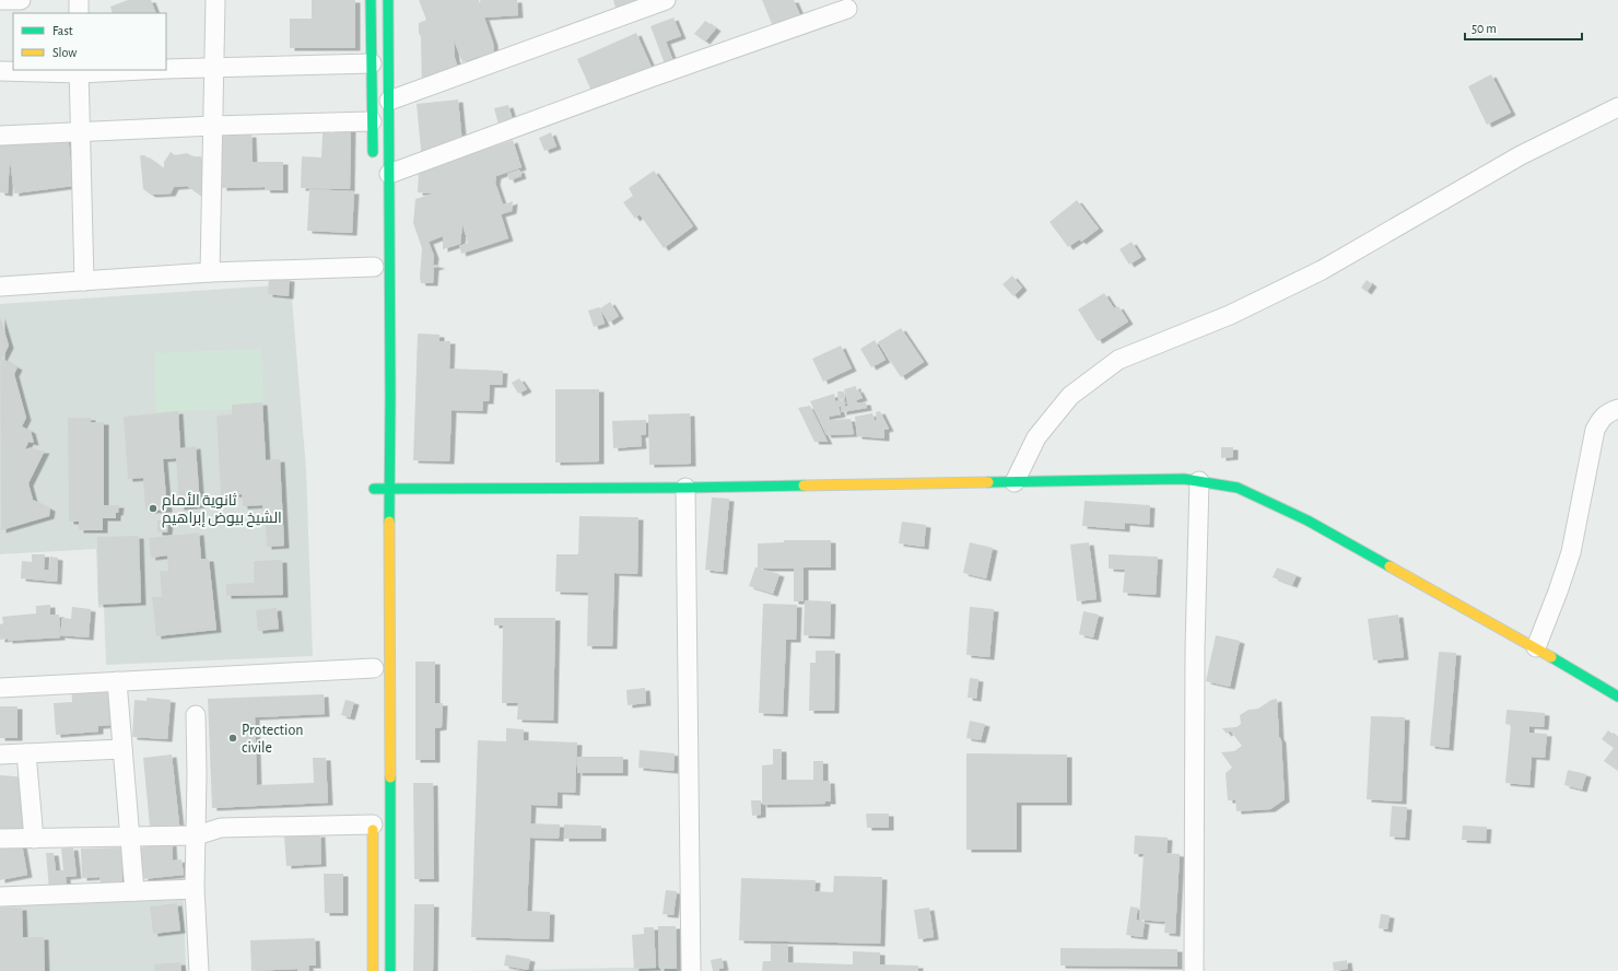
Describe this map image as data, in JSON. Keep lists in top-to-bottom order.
{
  "places": ["ثانوية الأمام الشيخ بيوض إبراهيم", "Protection civile"],
  "legend": ["Fast", "Slow"],
  "scale_bar": "50 m"
}
